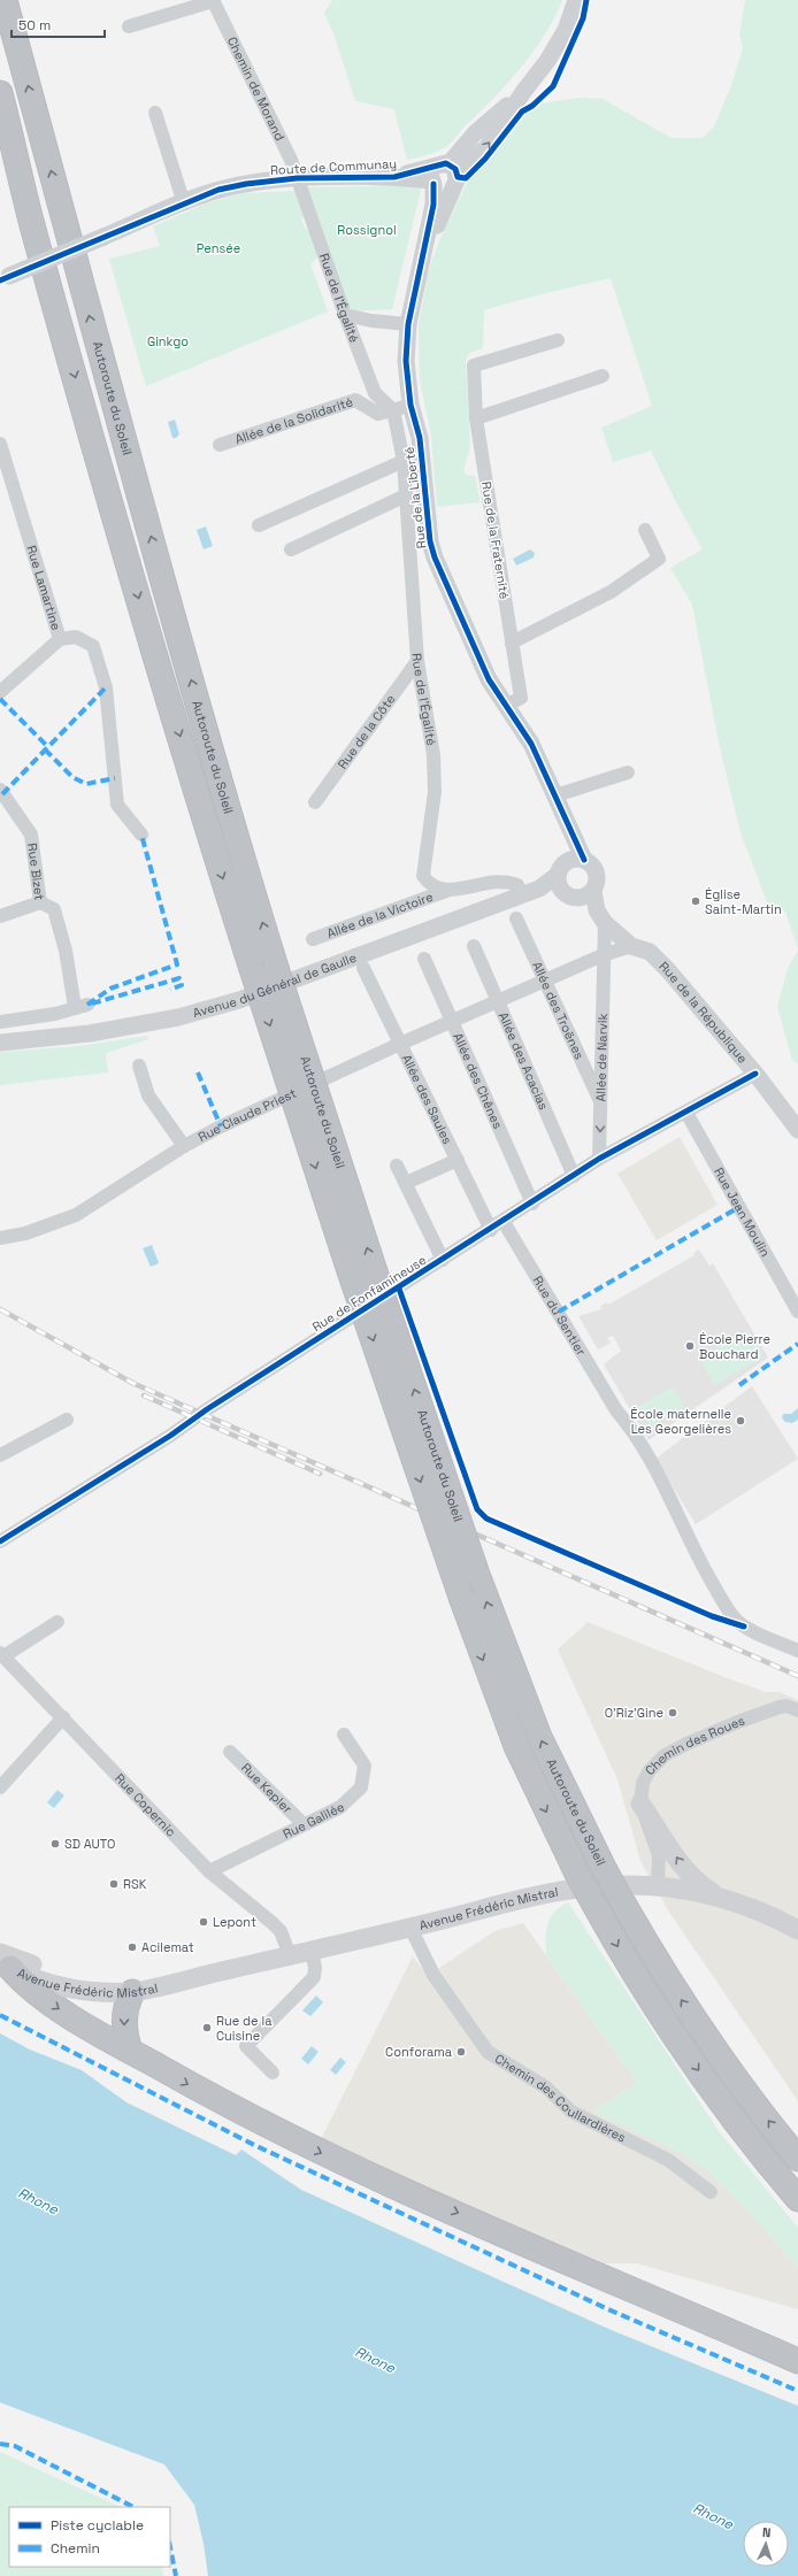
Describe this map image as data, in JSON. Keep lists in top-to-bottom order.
{
  "streets": {
    "highway": ["Autoroute du Soleil"],
    "main road": ["Avenue Frédéric Mistral"],
    "street": [
      "Chemin de Morand",
      "Route de Communay",
      "Rue de l'Égalité",
      "Allée de la Solidarité",
      "Rue de la Liberté",
      "Rue de la Fraternité",
      "Rue Lamartine",
      "Rue de la Côte",
      "Rue Bizet",
      "Allée de la Victoire",
      "Avenue du Général de Gaulle",
      "Allée des Troënes",
      "Rue de la République",
      "Allée de Narvik",
      "Allée des Acacias",
      "Allée des Chênes",
      "Allée des Saules",
      "Rue Claude Priest",
      "Rue Jean Moulin",
      "Rue de Fonfamineuse",
      "Rue du Sentier",
      "Chemin des Roues",
      "Rue Kepler",
      "Rue Copernic",
      "Rue Galilée",
      "Chemin des Coullardières"
    ]
  },
  "crossings": [
    ["Chemin de Morand", "Route de Communay"],
    ["Chemin de Morand", "Rue de l'Égalité"],
    ["Route de Communay", "Rue de l'Égalité"],
    ["Route de Communay", "Rue de la Liberté"],
    ["Rue de l'Égalité", "Allée de la Solidarité"],
    ["Rue de l'Égalité", "Rue de la Côte"],
    ["Rue de l'Égalité", "Allée de la Victoire"],
    ["Rue de la Liberté", "Rue de la Fraternité"],
    ["Rue de la Liberté", "Avenue du Général de Gaulle"],
    ["Allée des Troënes", "Allée de Narvik"],
    ["Allée des Troënes", "Rue Claude Priest"],
    ["Rue de la République", "Allée de Narvik"],
    ["Rue de la République", "Rue Claude Priest"],
    ["Rue de la République", "Rue de Fonfamineuse"],
    ["Allée de Narvik", "Rue Claude Priest"],
    ["Allée de Narvik", "Rue de Fonfamineuse"],
    ["Allée des Acacias", "Rue Claude Priest"],
    ["Allée des Acacias", "Rue de Fonfamineuse"],
    ["Allée des Chênes", "Rue Claude Priest"],
    ["Allée des Chênes", "Rue de Fonfamineuse"],
    ["Allée des Saules", "Rue Claude Priest"],
    ["Allée des Saules", "Rue de Fonfamineuse"],
    ["Rue Jean Moulin", "Rue de Fonfamineuse"],
    ["Rue de Fonfamineuse", "Rue du Sentier"],
    ["Chemin des Roues", "Avenue Frédéric Mistral"],
    ["Rue Kepler", "Rue Galilée"],
    ["Rue Copernic", "Rue Galilée"],
    ["Rue Copernic", "Avenue Frédéric Mistral"],
    ["Avenue Frédéric Mistral", "Chemin des Coullardières"]
  ],
  "water": ["Rhone"],
  "parks": ["Rossignol", "Pensée", "Ginkgo"],
  "places": [
    "Église Saint-Martin",
    "École Pierre Bouchard",
    "École maternelle Les Georgelières",
    "O'Riz'Gine",
    "SD AUTO",
    "RSK",
    "Lepont",
    "Acilemat",
    "Rue de la Cuisine",
    "Conforama"
  ],
  "legend": ["Piste cyclable", "Chemin"],
  "scale_bar": "50 m",
  "north": "top"
}
